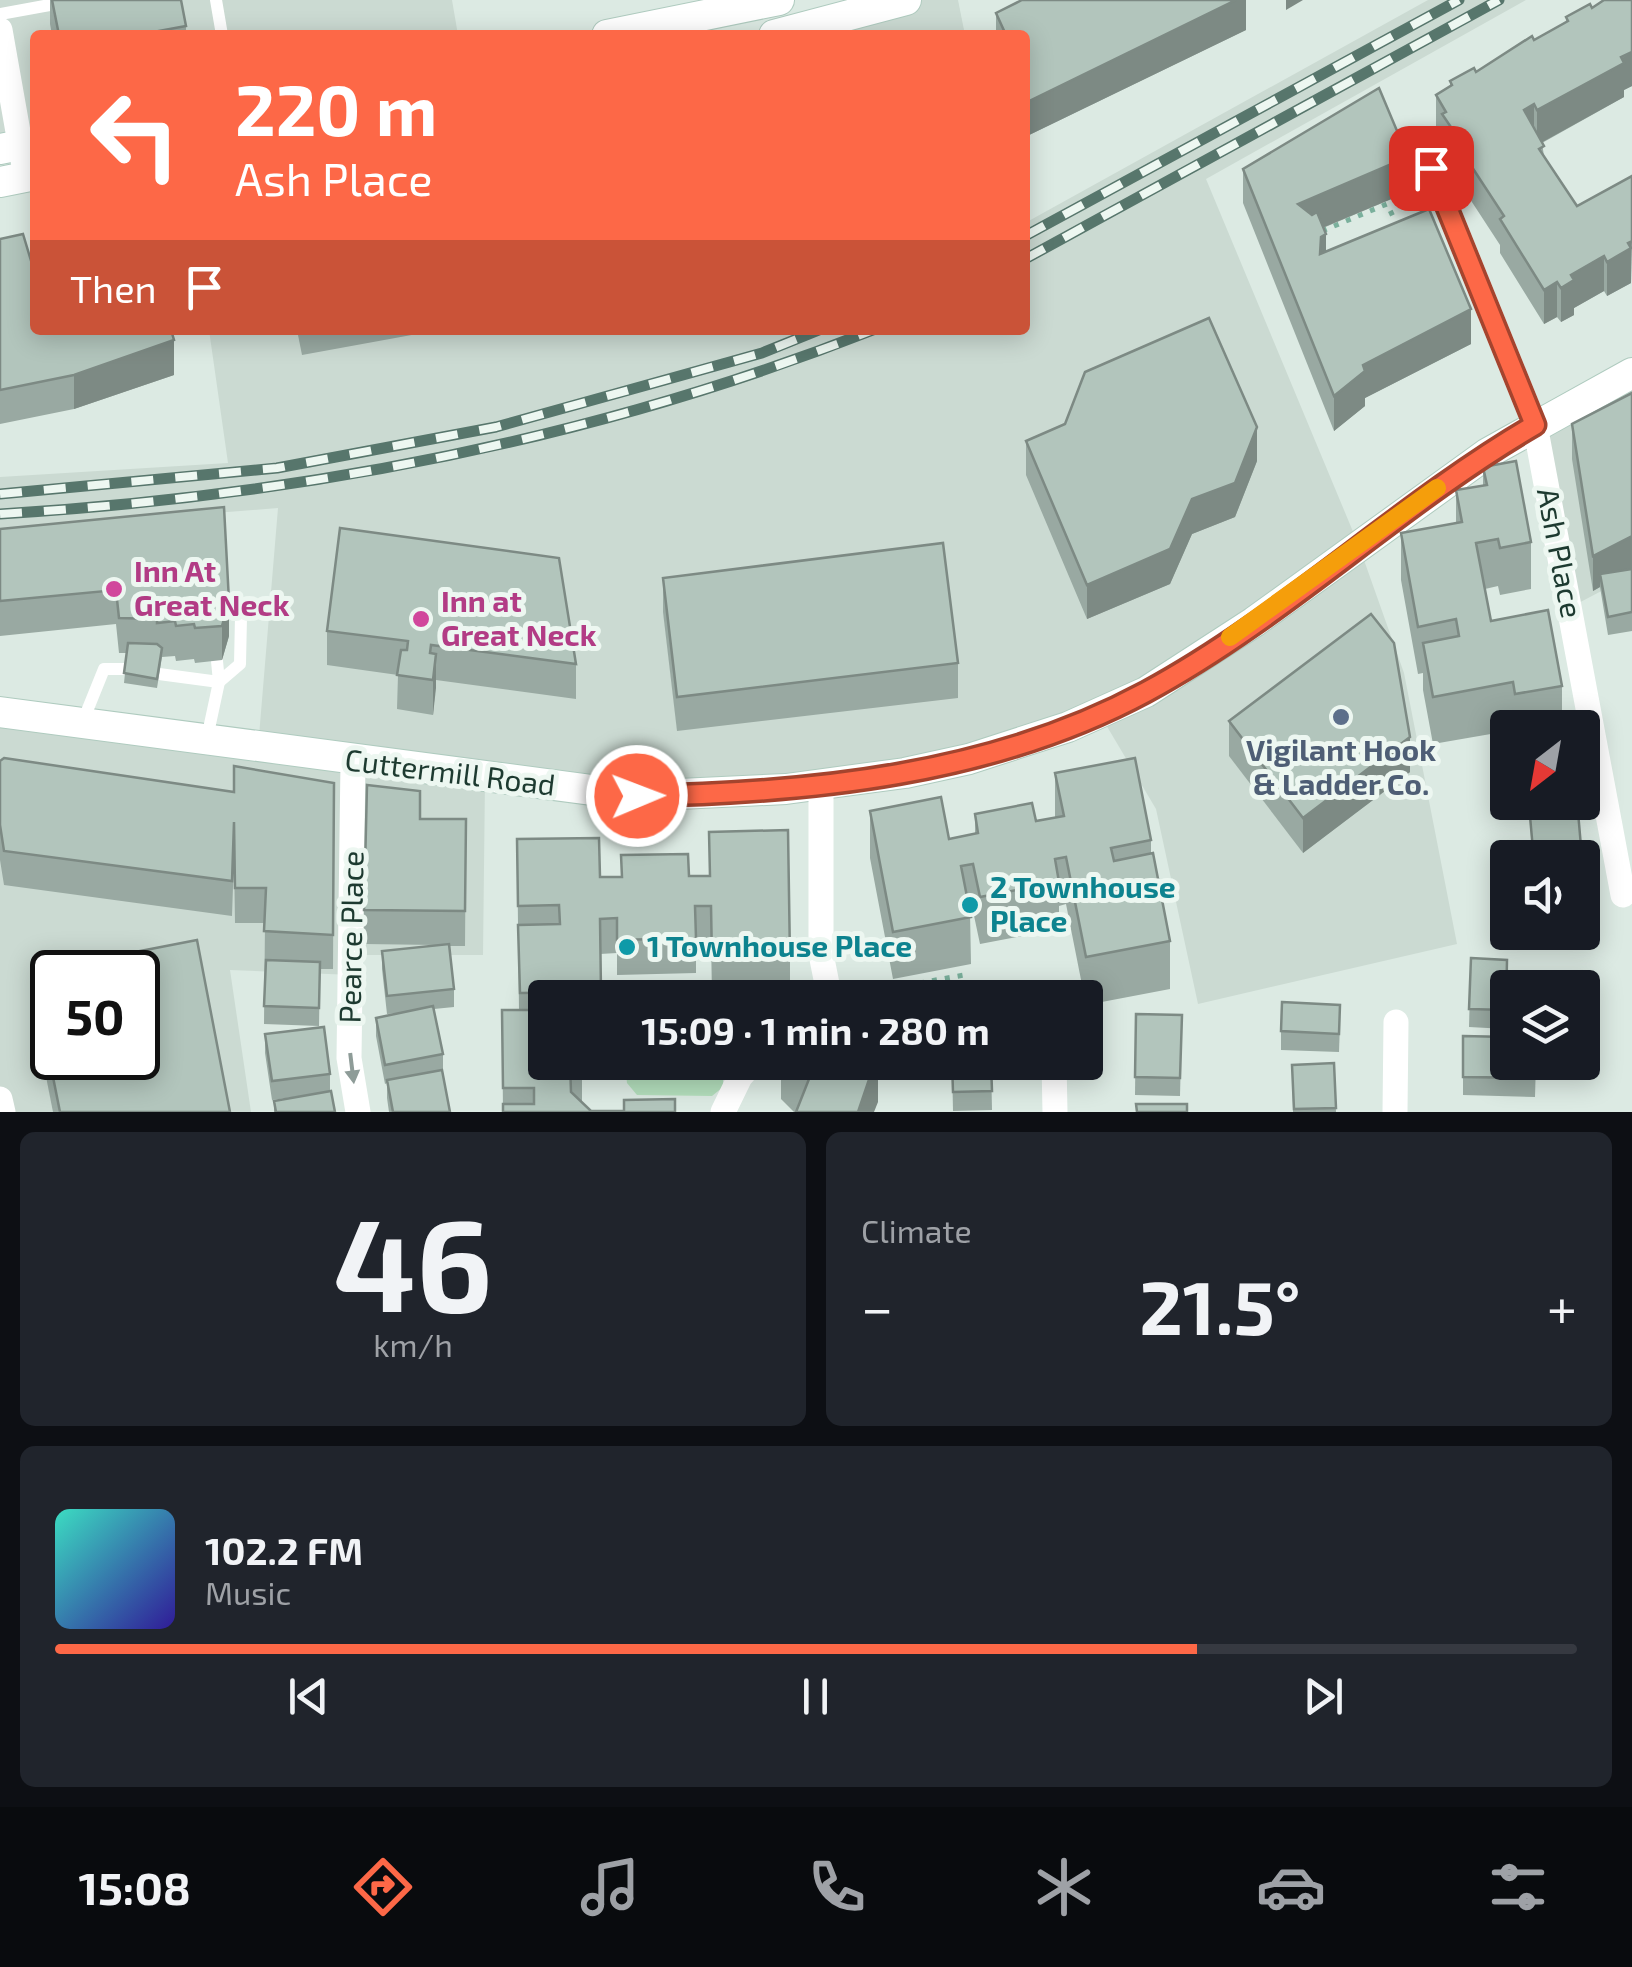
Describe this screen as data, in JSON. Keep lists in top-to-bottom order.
{
  "streets": {
    "main road": ["Cuttermill Road"],
    "street": ["Ash Place", "Pearce Place"]
  },
  "crossings": [
    ["Ash Place", "Cuttermill Road"],
    ["Cuttermill Road", "Pearce Place"]
  ],
  "one_way": ["Pearce Place"],
  "places": [
    "Inn At Great Neck",
    "Inn at Great Neck",
    "Vigilant Hook & Ladder Co.",
    "2 Townhouse Place",
    "1 Townhouse Place"
  ],
  "north": "bottom left",
  "page": {
    "turn": ["220 m", "Ash Place"],
    "then": "Then",
    "limit": "50",
    "trip": "15:09 · 1 min · 280 m",
    "tile": [
      ["46", "km/h"],
      "Climate"
    ],
    "heat": ["−", "21.5°", "+"],
    "song": ["102.2 FM", "Music"],
    "tabs": "15:08"
  }
}
